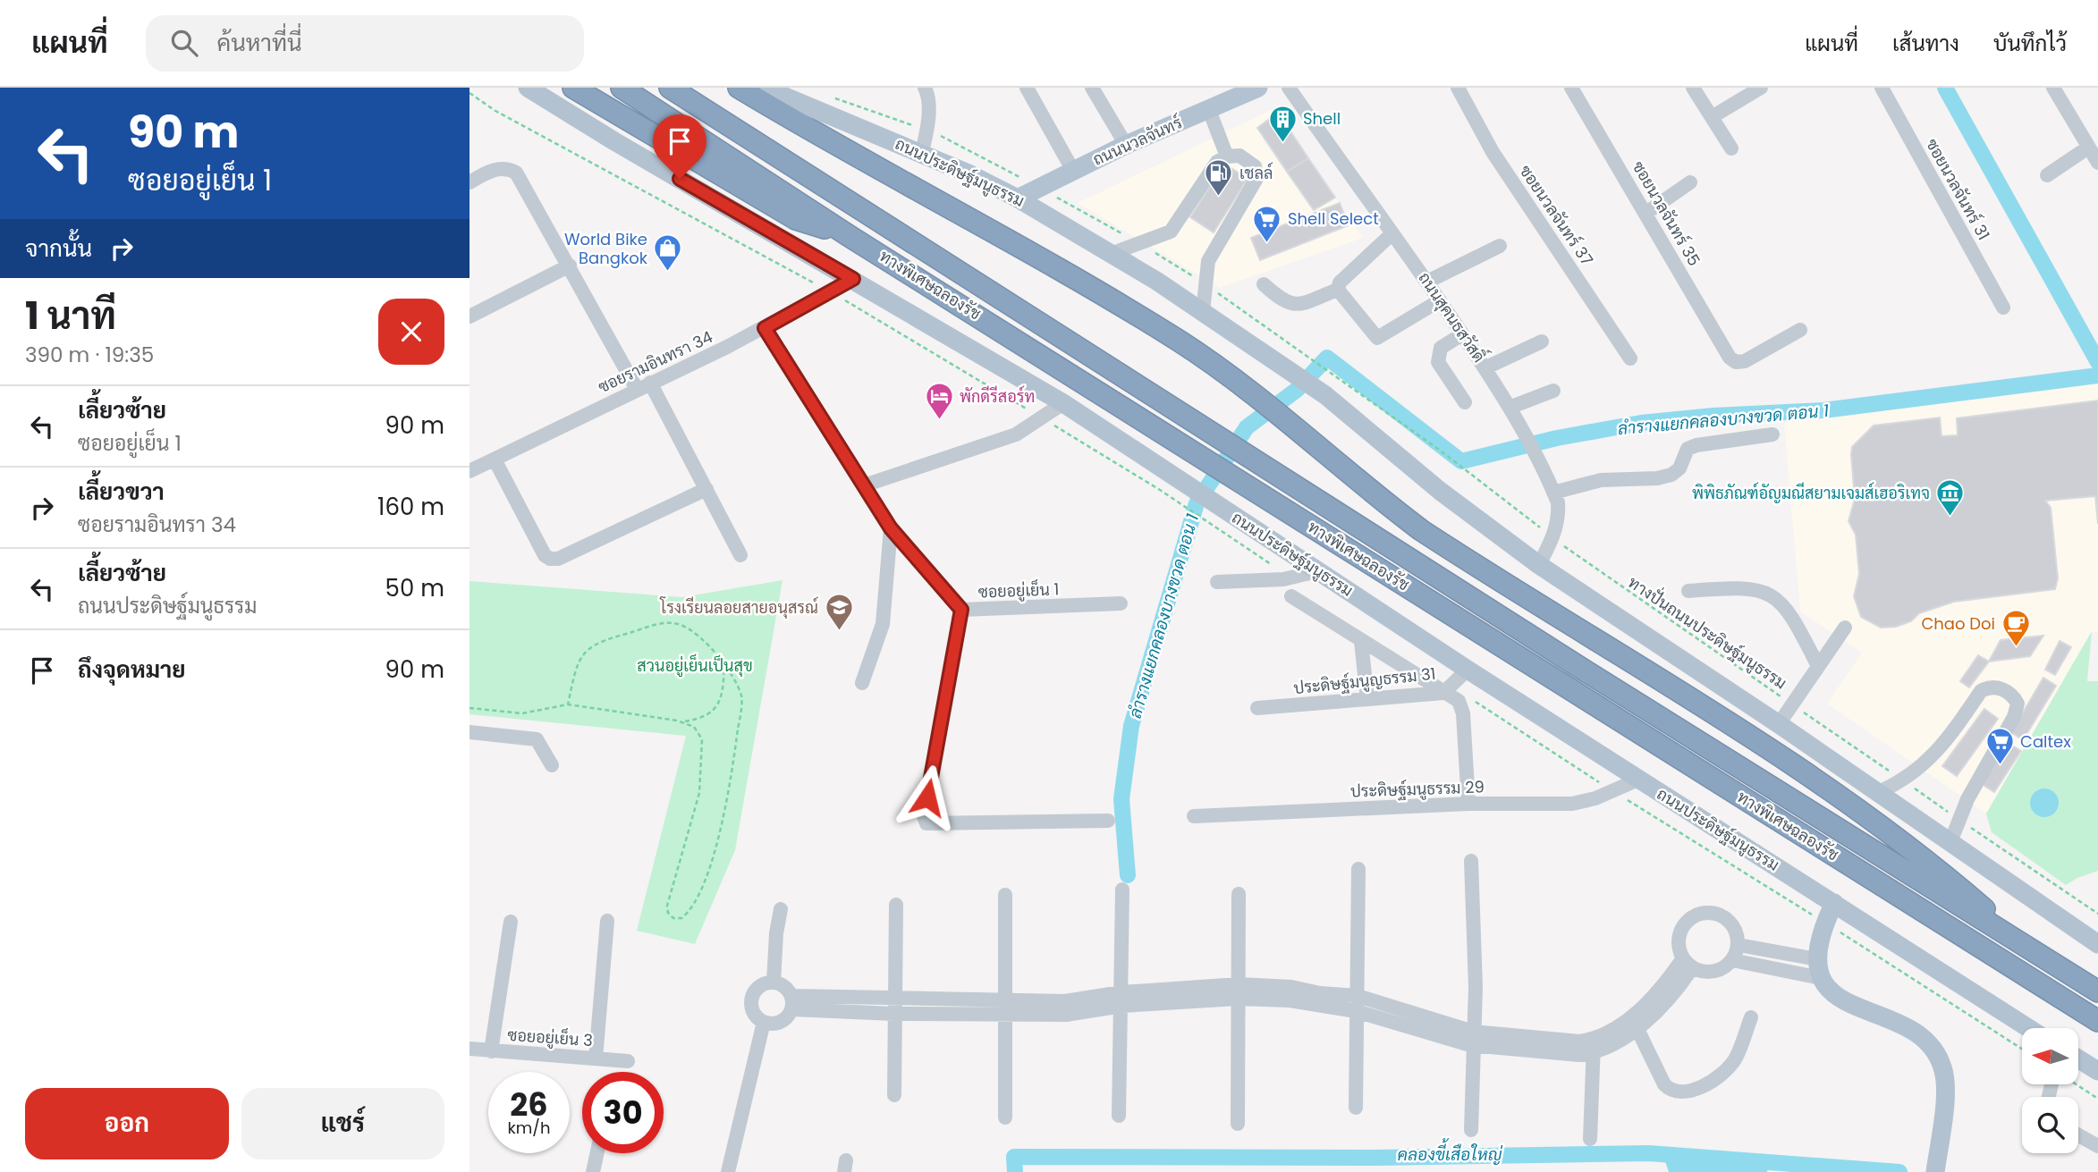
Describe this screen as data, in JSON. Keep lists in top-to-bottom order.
{
  "streets": {
    "highway": ["ทางพิเศษฉลองรัช"],
    "main road": ["ถนนนวลจันทร์", "ถนนประดิษฐ์มนูธรรม"],
    "street": [
      "ซอยนวลจันทร์ 31",
      "ซอยนวลจันทร์ 35",
      "ซอยนวลจันทร์ 37",
      "ถนนสุคนธสวัสดิ์",
      "ซอยรามอินทรา 34",
      "ซอยอยู่เย็น 1",
      "ประดิษฐ์มนูญธรรม 31",
      "ประดิษฐ์มนูธรรม 29",
      "ซอยอยู่เย็น 3"
    ],
    "path": ["ทางปั่นถนนประดิษฐ์มนูธรรม"]
  },
  "crossings": [
    ["ถนนนวลจันทร์", "ถนนประดิษฐ์มนูธรรม"],
    ["ถนนประดิษฐ์มนูธรรม", "ถนนสุคนธสวัสดิ์"],
    ["ถนนประดิษฐ์มนูธรรม", "ซอยรามอินทรา 34"],
    ["ถนนประดิษฐ์มนูธรรม", "ประดิษฐ์มนูญธรรม 31"],
    ["ถนนประดิษฐ์มนูธรรม", "ประดิษฐ์มนูธรรม 29"],
    ["ถนนสุคนธสวัสดิ์", "ทางปั่นถนนประดิษฐ์มนูธรรม"],
    ["ซอยรามอินทรา 34", "ซอยอยู่เย็น 1"]
  ],
  "water": ["ลำรางแยกคลองบางขวด ตอน 1", "คลองขี้เสือใหญ่"],
  "parks": ["สวนอยู่เย็นเป็นสุข"],
  "places": {
    "building": ["Shell"],
    "fuel station": ["เชลล์"],
    "supermarket": ["Shell Select", "Caltex"],
    "shop": ["World Bike Bangkok"],
    "hotel": ["พักดีรีสอร์ท"],
    "museum": ["พิพิธภัณฑ์อัญมณีสยามเจมส์เฮอริเทจ"],
    "school or university": ["โรงเรียนลอยสายอนุสรณ์"],
    "cafe": ["Chao Doi"]
  },
  "north": "left",
  "page": {
    "header": "แผนที่",
    "search": "ค้นหาที่นี่",
    "nav": ["แผนที่", "เส้นทาง", "บันทึกไว้"],
    "turn": ["90 m", "ซอยอยู่เย็น 1"],
    "then": "จากนั้น",
    "heading": ["1 นาที", "390 m · 19:35"],
    "list": [
      {
        "name": "เลี้ยวซ้าย",
        "note": "ซอยอยู่เย็น 1",
        "value": "90 m"
      },
      {
        "name": "เลี้ยวขวา",
        "note": "ซอยรามอินทรา 34",
        "value": "160 m"
      },
      {
        "name": "เลี้ยวซ้าย",
        "note": "ถนนประดิษฐ์มนูธรรม",
        "value": "50 m"
      },
      {
        "name": "ถึงจุดหมาย",
        "value": "90 m"
      }
    ],
    "speed": "26 km/h",
    "limit": "30",
    "buttons": ["ออก", "แชร์"]
  }
}
